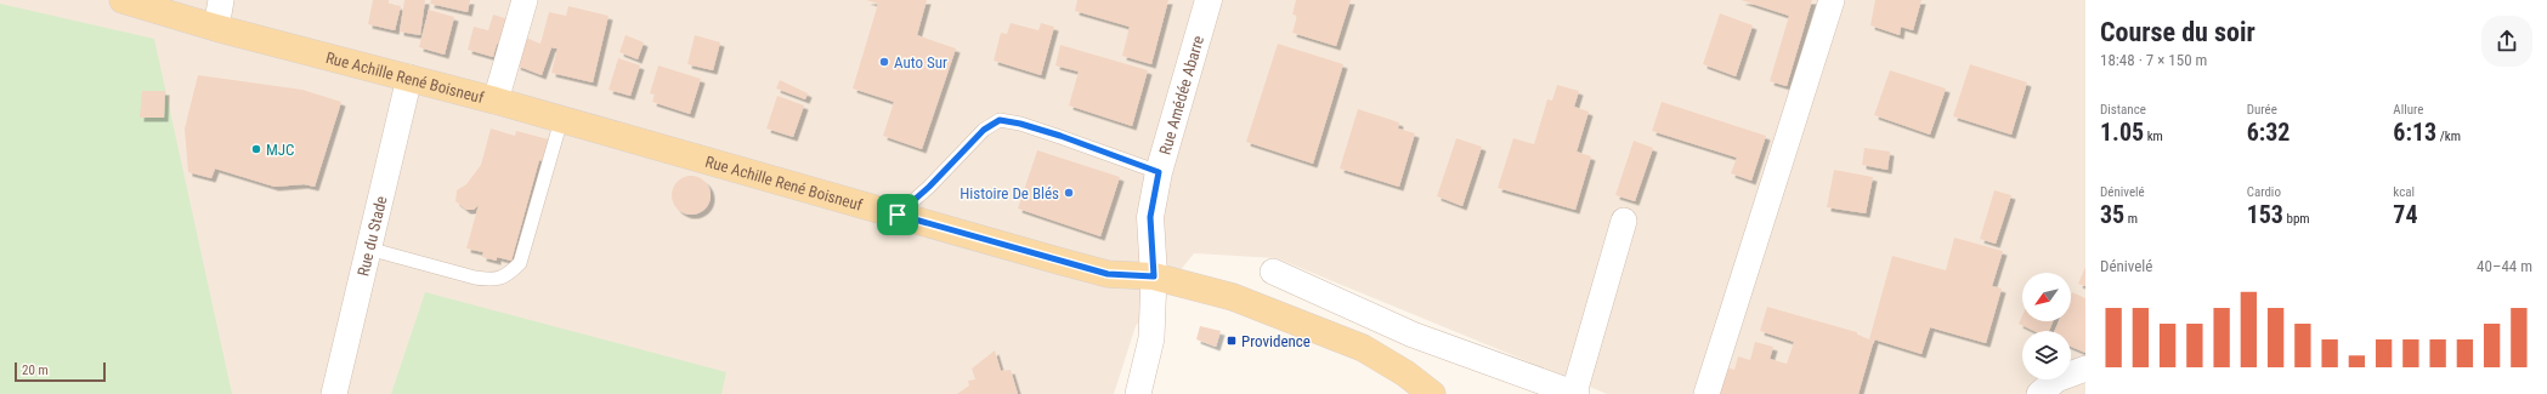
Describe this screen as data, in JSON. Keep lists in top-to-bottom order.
{
  "streets": {
    "main road": ["Rue Achille René Boisneuf"],
    "street": ["Rue Amédée Abarre", "Rue du Stade"]
  },
  "crossings": [
    ["Rue Achille René Boisneuf", "Rue Amédée Abarre"],
    ["Rue Achille René Boisneuf", "Rue du Stade"]
  ],
  "places": {
    "other": ["Auto Sur", "MJC", "Histoire De Blés"],
    "transit": ["Providence"]
  },
  "scale_bar": "20 m",
  "north": "bottom left",
  "page": {
    "heading": ["Course du soir", "18:48 · 7 × 150 m"],
    "stats": [
      ["Distance", "1.05 km"],
      ["Durée", "6:32"],
      ["Allure", "6:13 /km"],
      ["Dénivelé", "35 m"],
      ["Cardio", "153 bpm"],
      ["kcal", "74"]
    ],
    "chart": ["Dénivelé", "40–44 m"],
    "scale": "20 m"
  }
}
